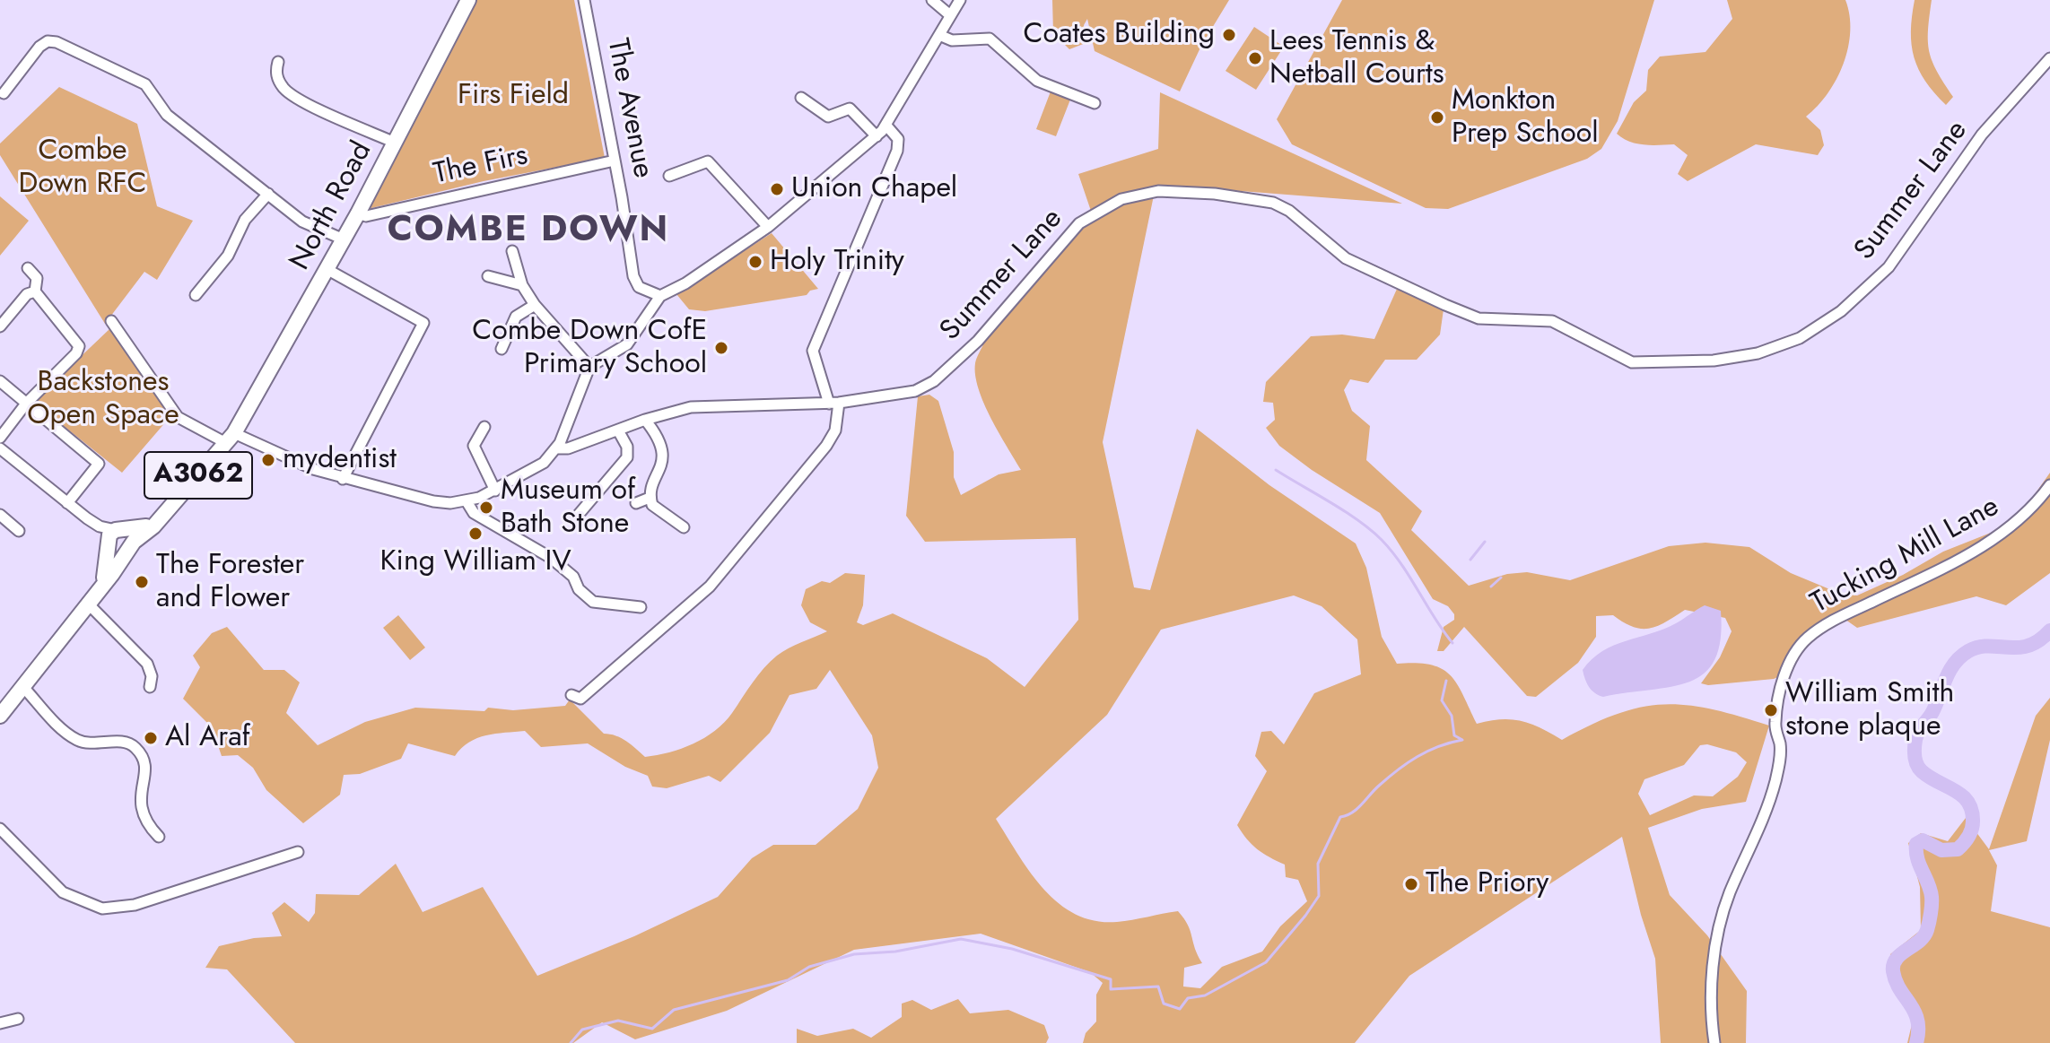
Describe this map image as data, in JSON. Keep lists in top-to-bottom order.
{
  "streets": {
    "main road": ["North Road", "A3062"],
    "street": [
      "The Avenue",
      "The Firs",
      "Summer Lane",
      "Tucking Mill Lane"
    ]
  },
  "crossings": [
    ["The Avenue", "The Firs"],
    ["The Firs", "North Road"],
    ["North Road", "A3062"]
  ],
  "districts": ["COMBE DOWN"],
  "parks": ["Firs Field", "Combe Down RFC", "Backstones Open Space"],
  "places": [
    "Coates Building",
    "Lees Tennis & Netball Courts",
    "Monkton Prep School",
    "Union Chapel",
    "Holy Trinity",
    "Combe Down CofE Primary School",
    "mydentist",
    "Museum of Bath Stone",
    "King William IV",
    "The Forester and Flower",
    "William Smith stone plaque",
    "Al Araf",
    "The Priory"
  ]
}
